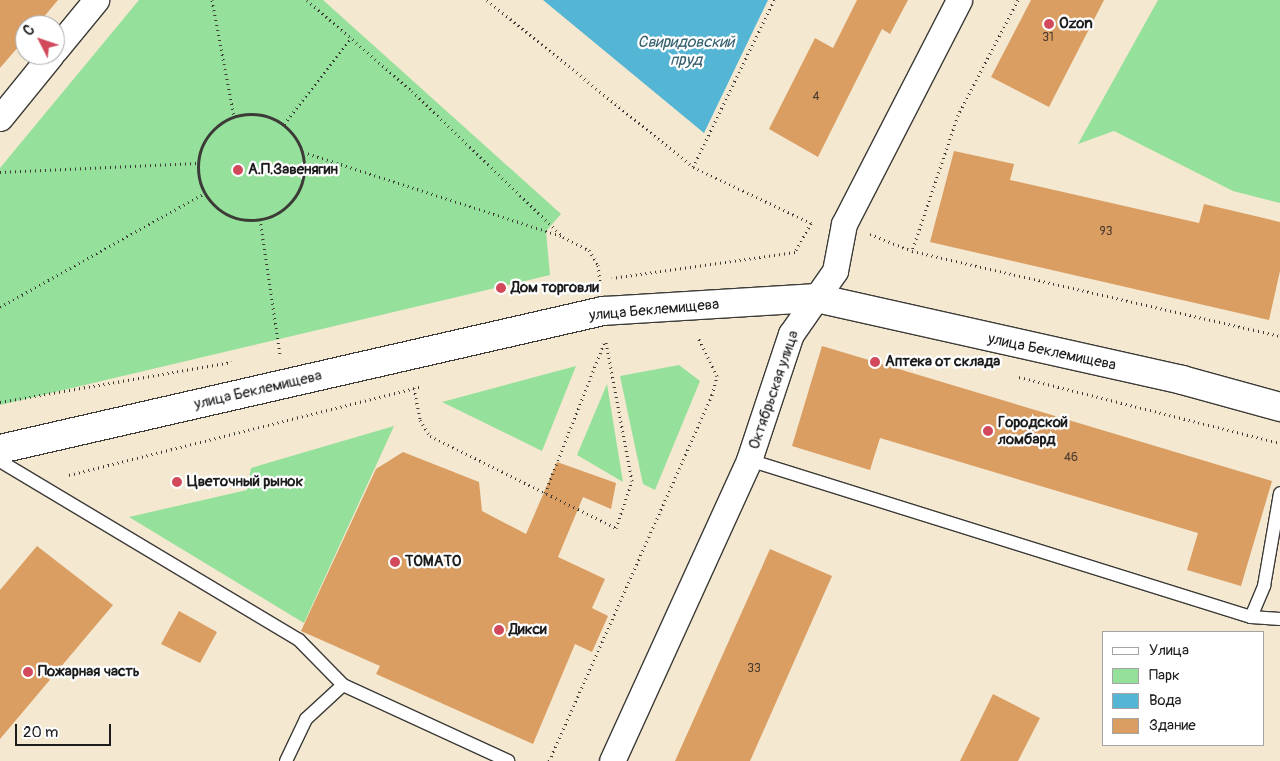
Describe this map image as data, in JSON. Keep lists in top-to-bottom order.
{
  "streets": {
    "main road": ["улица Беклемищева"],
    "street": ["Октябрьская улица"]
  },
  "crossings": [
    ["улица Беклемищева", "Октябрьская улица"]
  ],
  "water": ["Свиридовский пруд"],
  "places": [
    "Ozon",
    "А.П.Завенягин",
    "Дом торговли",
    "Аптека от склада",
    "Городской ломбард",
    "Цветочный рынок",
    "ТОМАТО",
    "Дикси",
    "Пожарная часть"
  ],
  "house_numbers": [
    "31",
    "4",
    "93",
    "46",
    "33"
  ],
  "legend": [
    "Улица",
    "Парк",
    "Вода",
    "Здание"
  ],
  "scale_bar": "20 m",
  "north": "top left"
}
